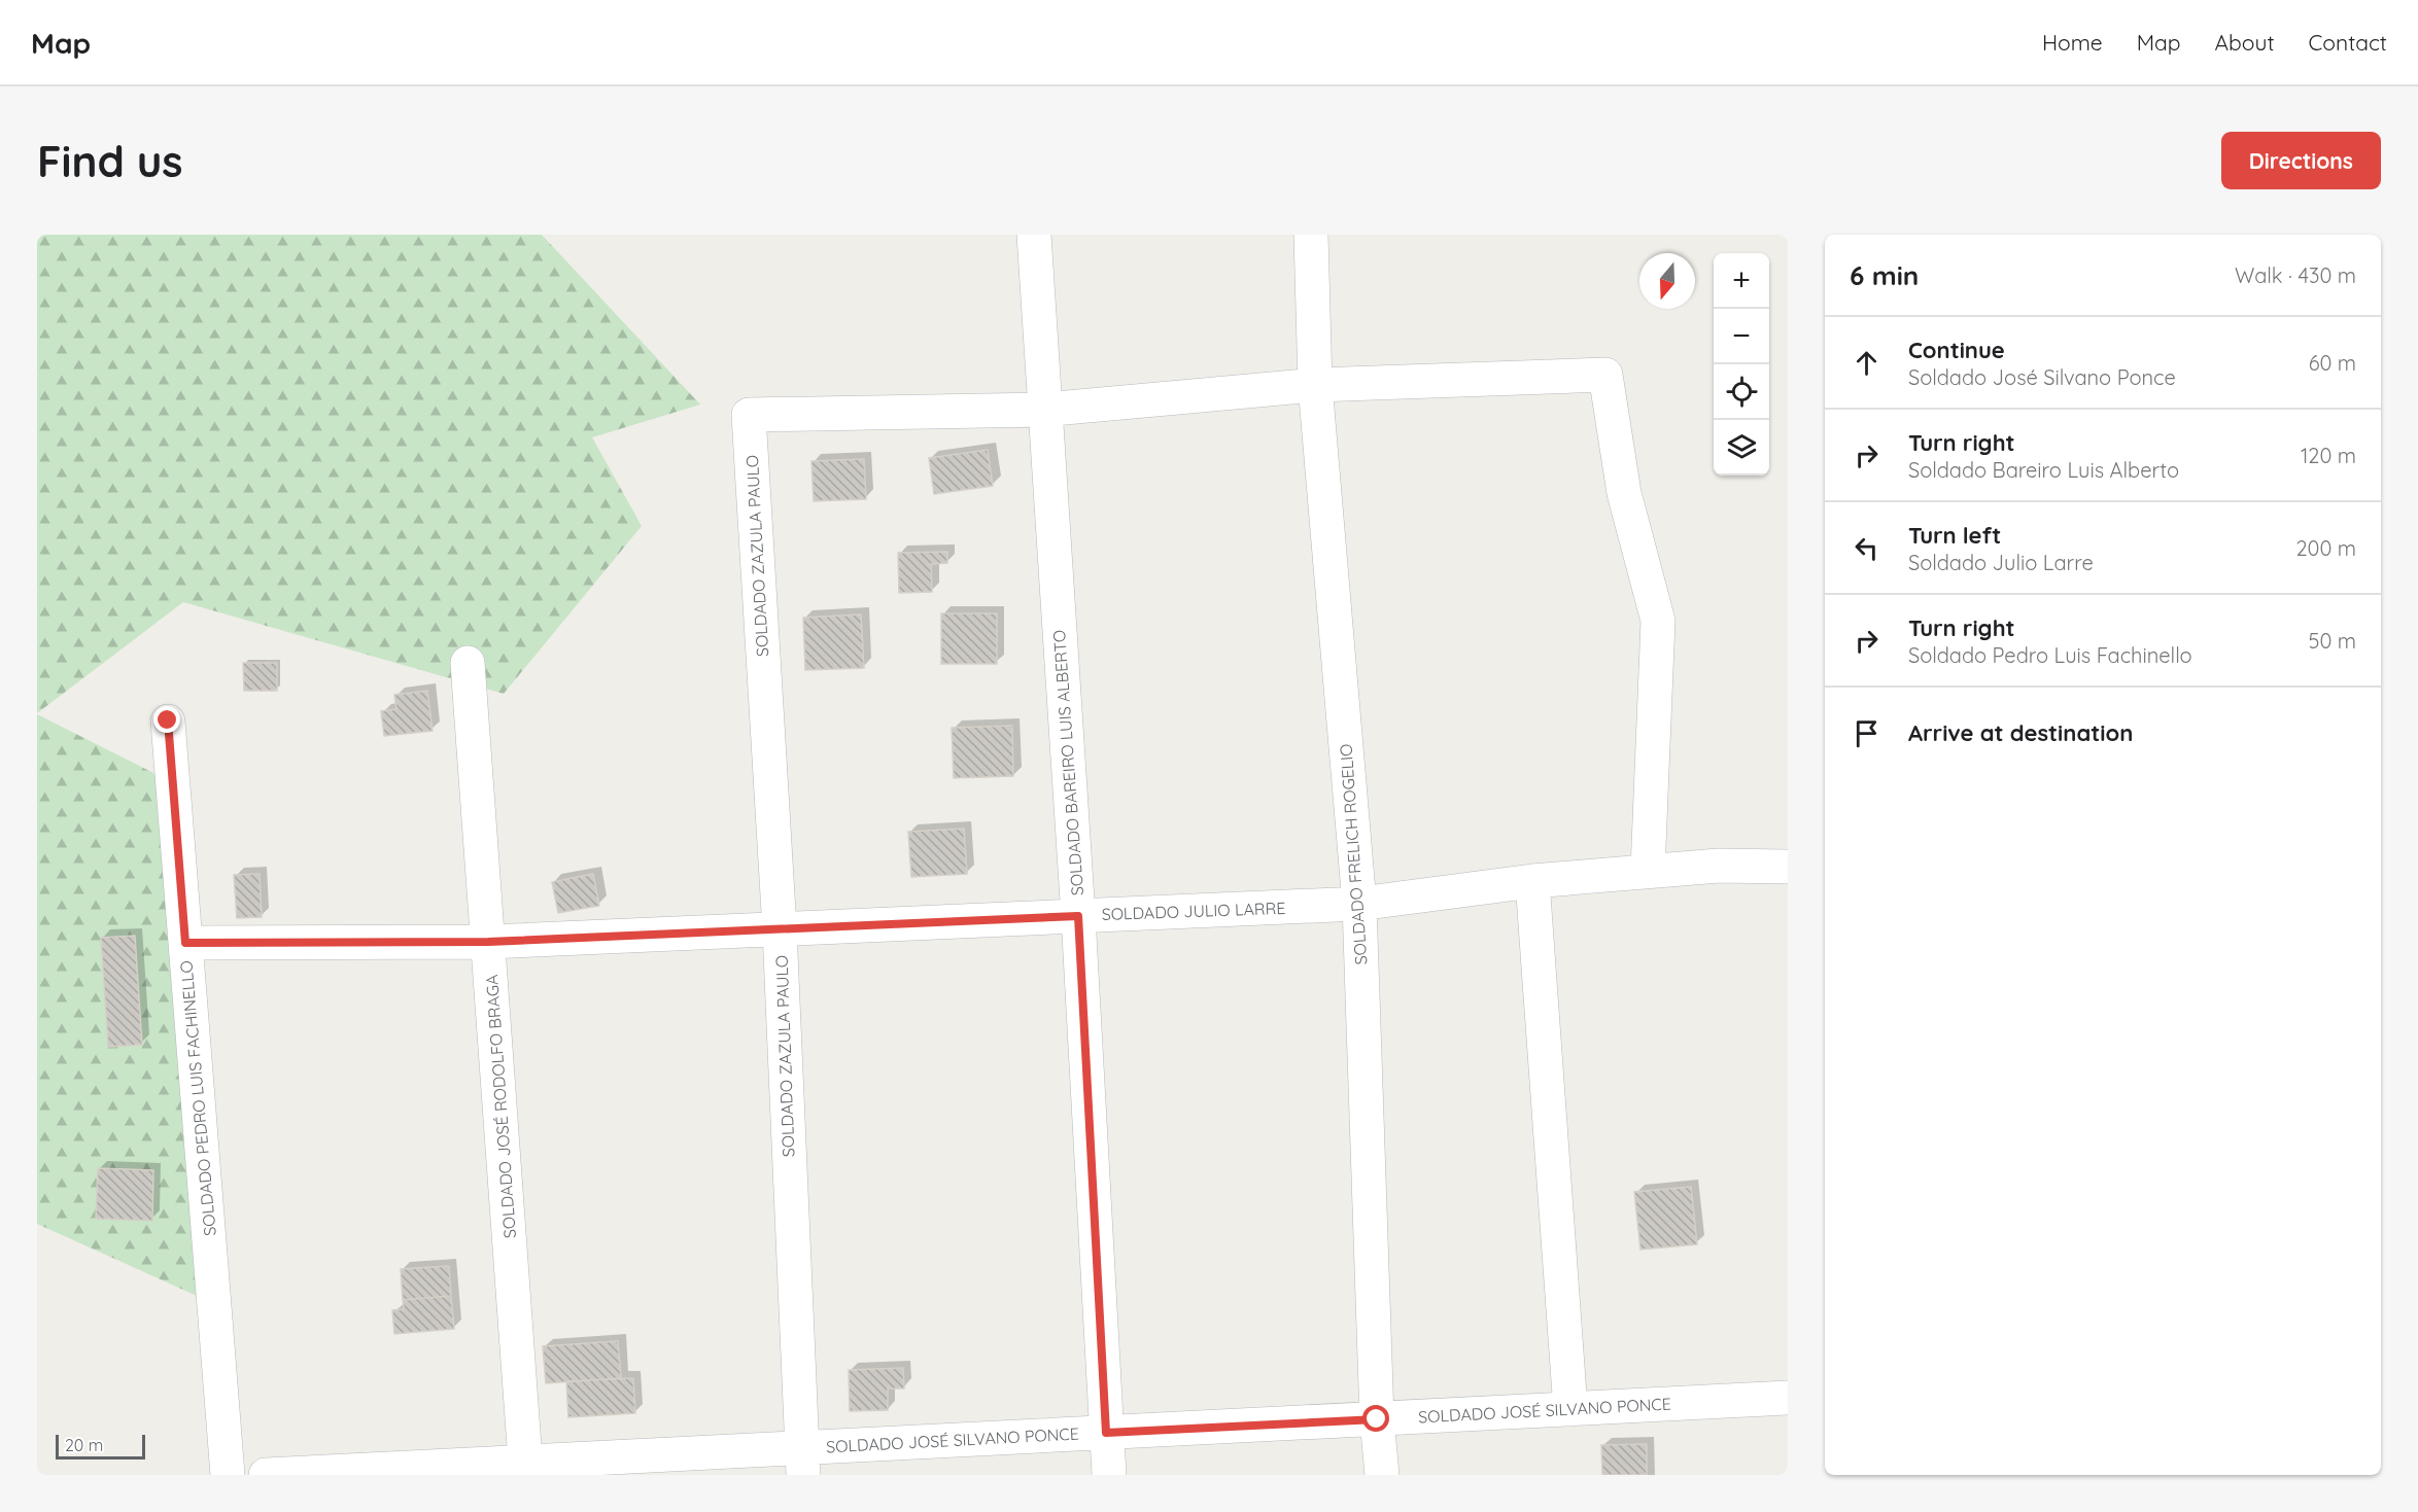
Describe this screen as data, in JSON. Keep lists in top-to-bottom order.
{
  "streets": {
    "street": [
      "SOLDADO ZAZULA PAULO",
      "SOLDADO BAREIRO LUIS ALBERTO",
      "SOLDADO FRELICH ROGELIO",
      "SOLDADO JULIO LARRE",
      "SOLDADO PEDRO LUIS FACHINELLO",
      "SOLDADO JOSÉ RODOLFO BRAGA",
      "SOLDADO JOSÉ SILVANO PONCE"
    ]
  },
  "crossings": [
    ["SOLDADO ZAZULA PAULO", "SOLDADO BAREIRO LUIS ALBERTO"],
    ["SOLDADO ZAZULA PAULO", "SOLDADO JULIO LARRE"],
    ["SOLDADO ZAZULA PAULO", "SOLDADO JOSÉ SILVANO PONCE"],
    ["SOLDADO BAREIRO LUIS ALBERTO", "SOLDADO JULIO LARRE"],
    ["SOLDADO BAREIRO LUIS ALBERTO", "SOLDADO JOSÉ SILVANO PONCE"],
    ["SOLDADO FRELICH ROGELIO", "SOLDADO JULIO LARRE"],
    ["SOLDADO FRELICH ROGELIO", "SOLDADO JOSÉ SILVANO PONCE"],
    ["SOLDADO JULIO LARRE", "SOLDADO PEDRO LUIS FACHINELLO"],
    ["SOLDADO JULIO LARRE", "SOLDADO JOSÉ RODOLFO BRAGA"],
    ["SOLDADO JOSÉ RODOLFO BRAGA", "SOLDADO JOSÉ SILVANO PONCE"]
  ],
  "scale_bar": "20 m",
  "north": "bottom",
  "page": {
    "header": "Map",
    "nav": [
      "Home",
      "Map",
      "About",
      "Contact"
    ],
    "buttons": "Directions",
    "title": "Find us",
    "heading": ["6 min", "Walk · 430 m"],
    "map_buttons": ["+", "−"],
    "list": [
      ["Continue", "Soldado José Silvano Ponce", "60 m"],
      ["Turn right", "Soldado Bareiro Luis Alberto", "120 m"],
      ["Turn left", "Soldado Julio Larre", "200 m"],
      ["Turn right", "Soldado Pedro Luis Fachinello", "50 m"],
      "Arrive at destination"
    ],
    "scale": "20 m"
  }
}
